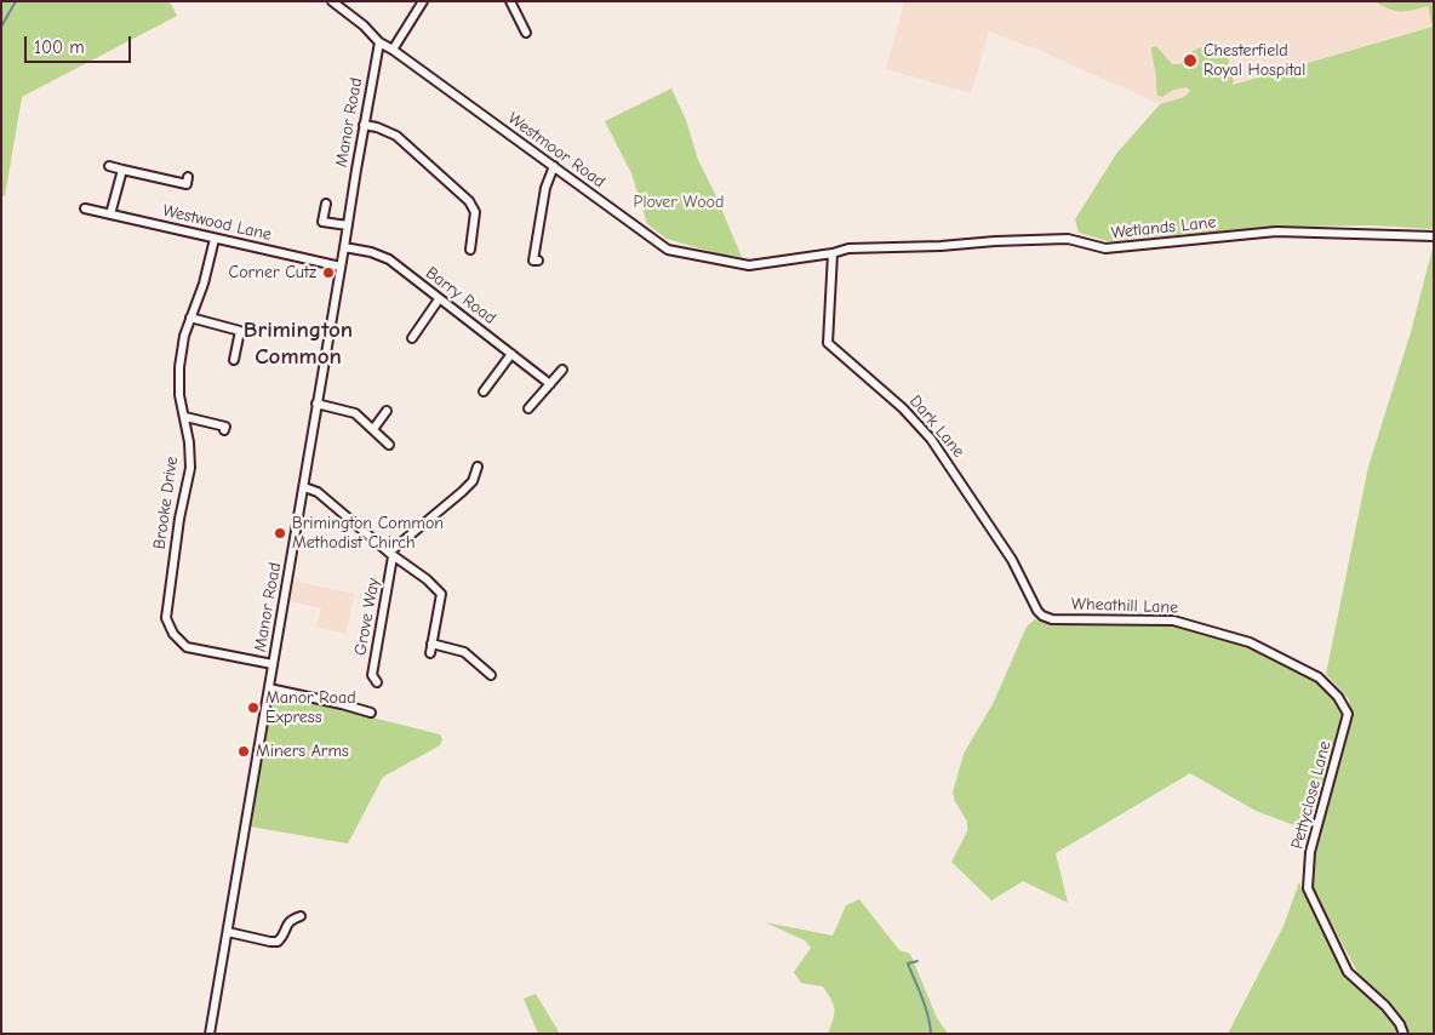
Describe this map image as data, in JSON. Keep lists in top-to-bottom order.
{
  "streets": {
    "street": [
      "Manor Road",
      "Westmoor Road",
      "Westwood Lane",
      "Wetlands Lane",
      "Barry Road",
      "Dark Lane",
      "Brooke Drive",
      "Wheathill Lane",
      "Grove Way",
      "Pettyclose Lane"
    ]
  },
  "crossings": [
    ["Manor Road", "Westmoor Road"],
    ["Manor Road", "Westwood Lane"],
    ["Manor Road", "Barry Road"],
    ["Manor Road", "Brooke Drive"],
    ["Westmoor Road", "Wetlands Lane"],
    ["Westmoor Road", "Dark Lane"],
    ["Westwood Lane", "Brooke Drive"],
    ["Wetlands Lane", "Dark Lane"],
    ["Dark Lane", "Wheathill Lane"],
    ["Wheathill Lane", "Pettyclose Lane"]
  ],
  "districts": ["Brimington Common"],
  "parks": ["Plover Wood"],
  "places": [
    "Chesterfield Royal Hospital",
    "Corner Cutz",
    "Brimington Common Methodist Chirch",
    "Manor Road Express",
    "Miners Arms"
  ],
  "scale_bar": "100 m"
}
